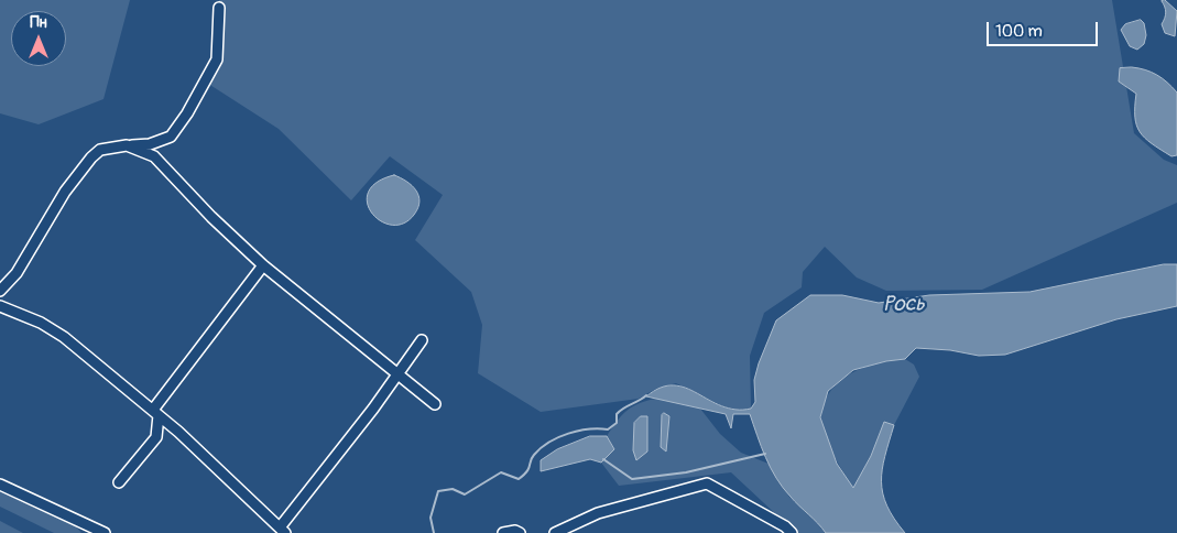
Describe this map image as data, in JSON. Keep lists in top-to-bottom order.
{
  "water": ["Рось"],
  "scale_bar": "100 m",
  "north": "top"
}
